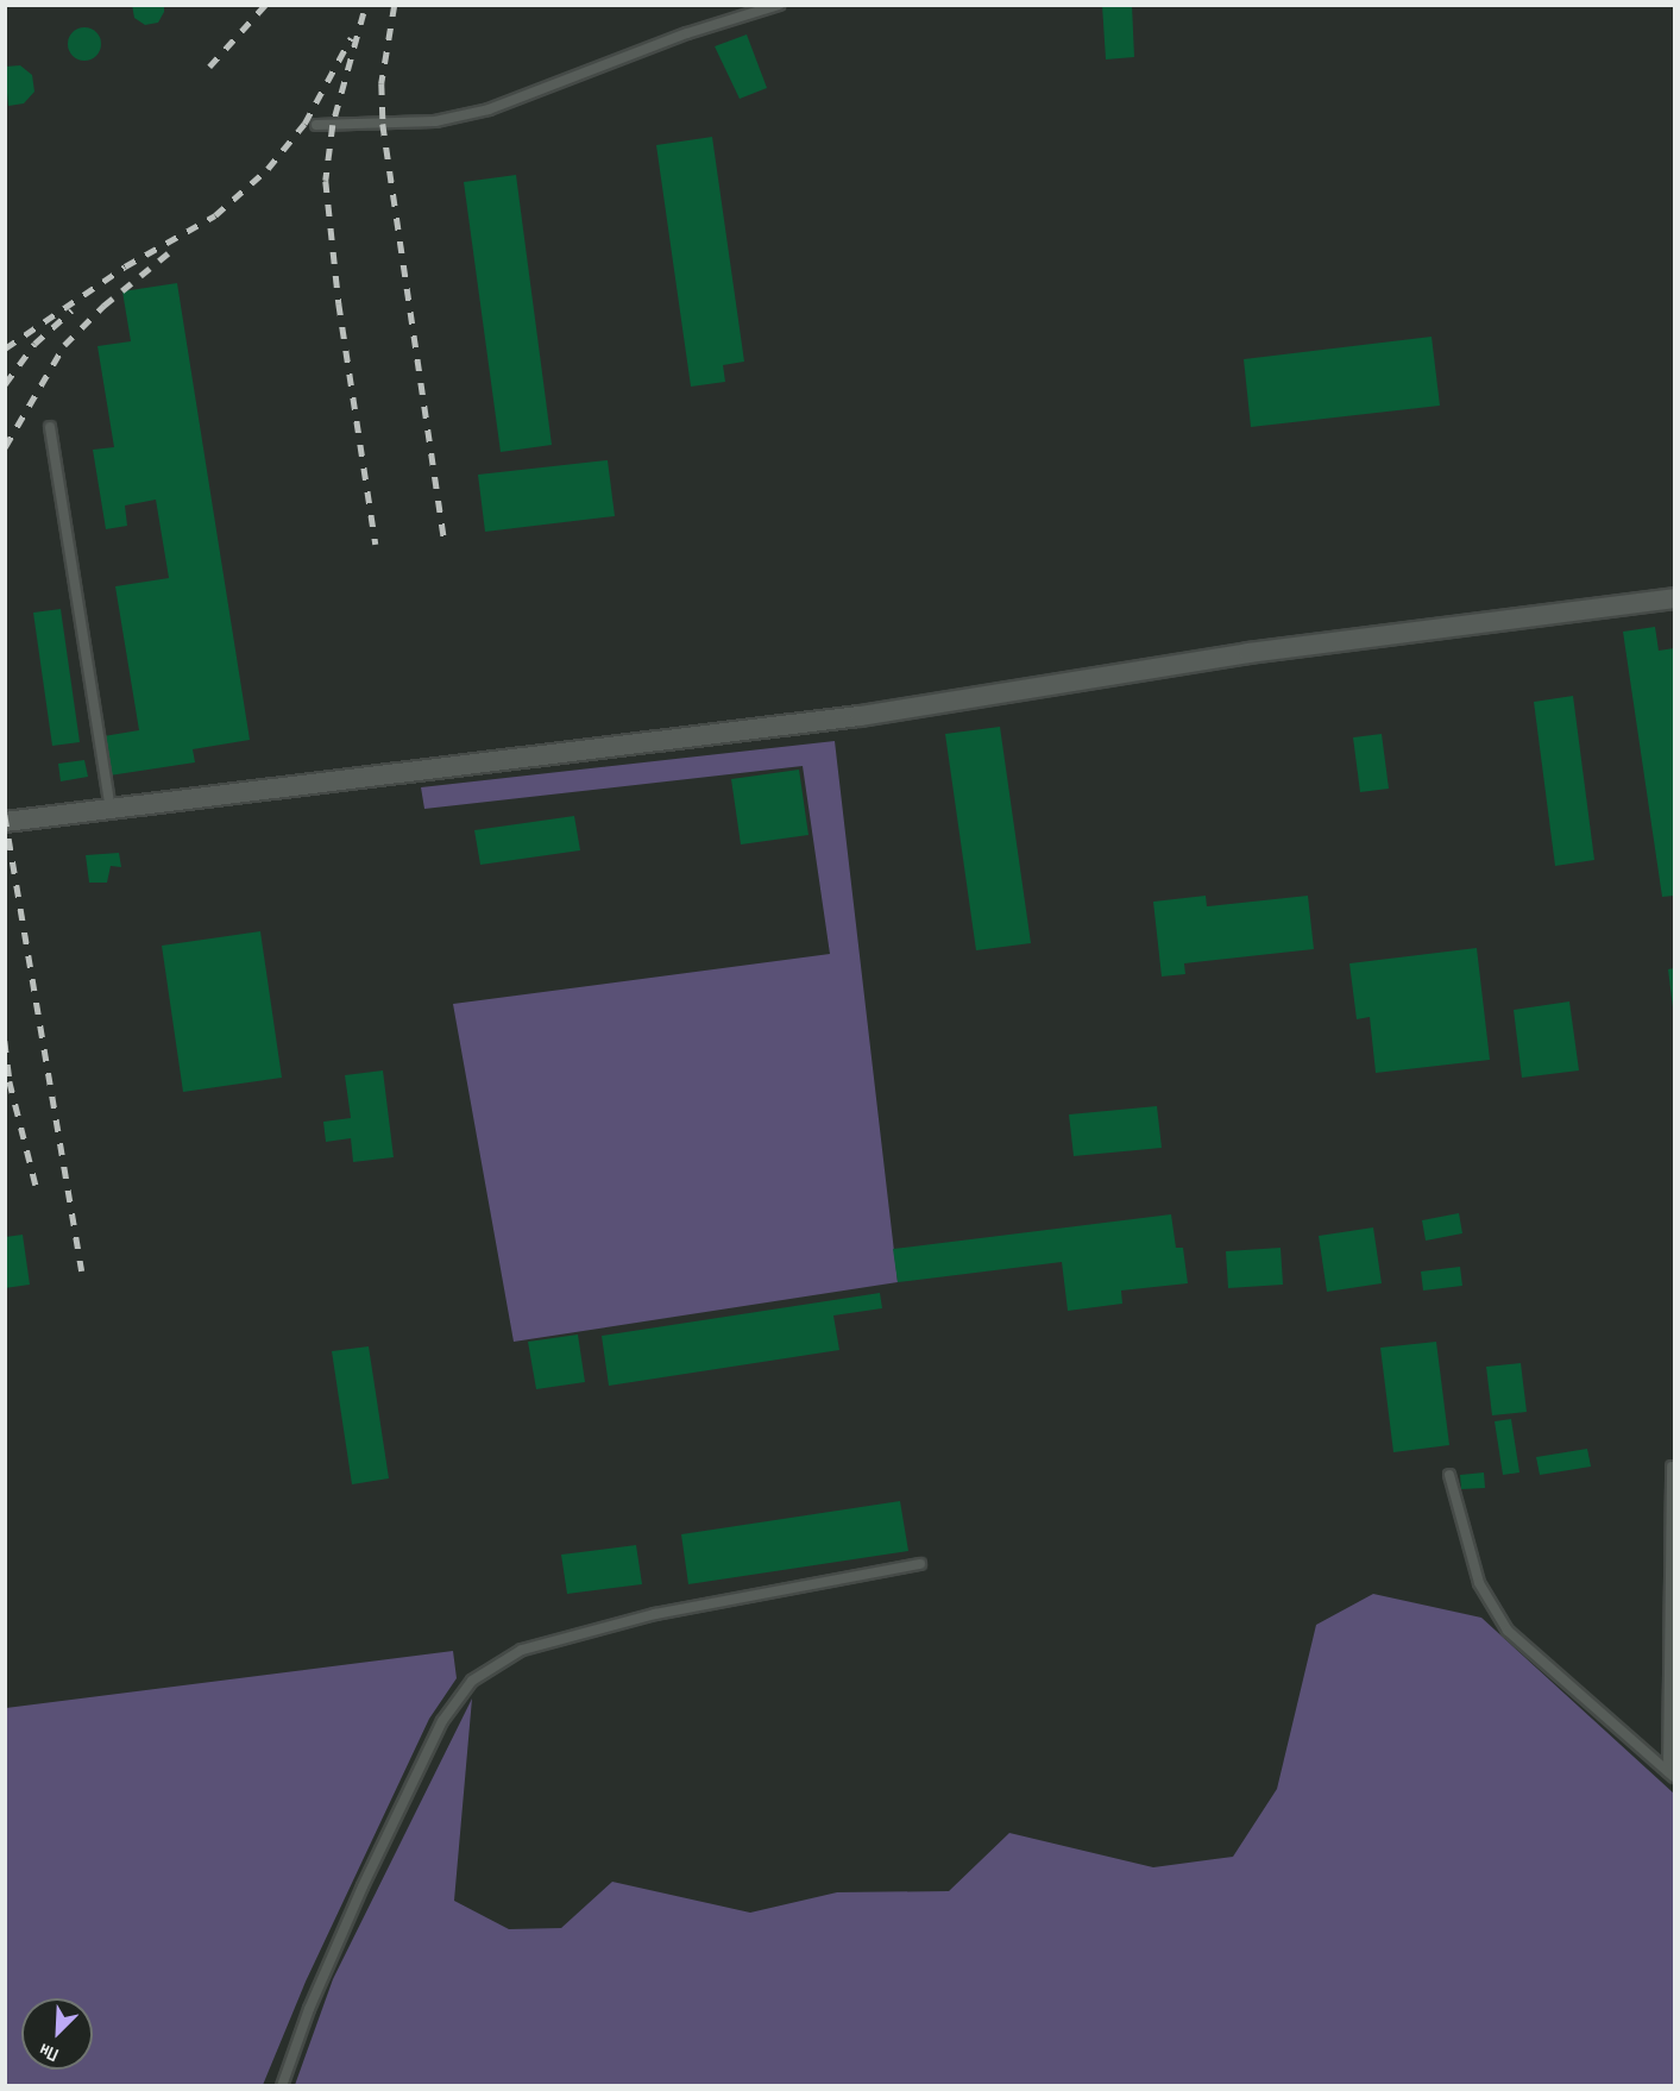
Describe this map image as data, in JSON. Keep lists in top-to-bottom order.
{
  "north": "bottom left"
}
